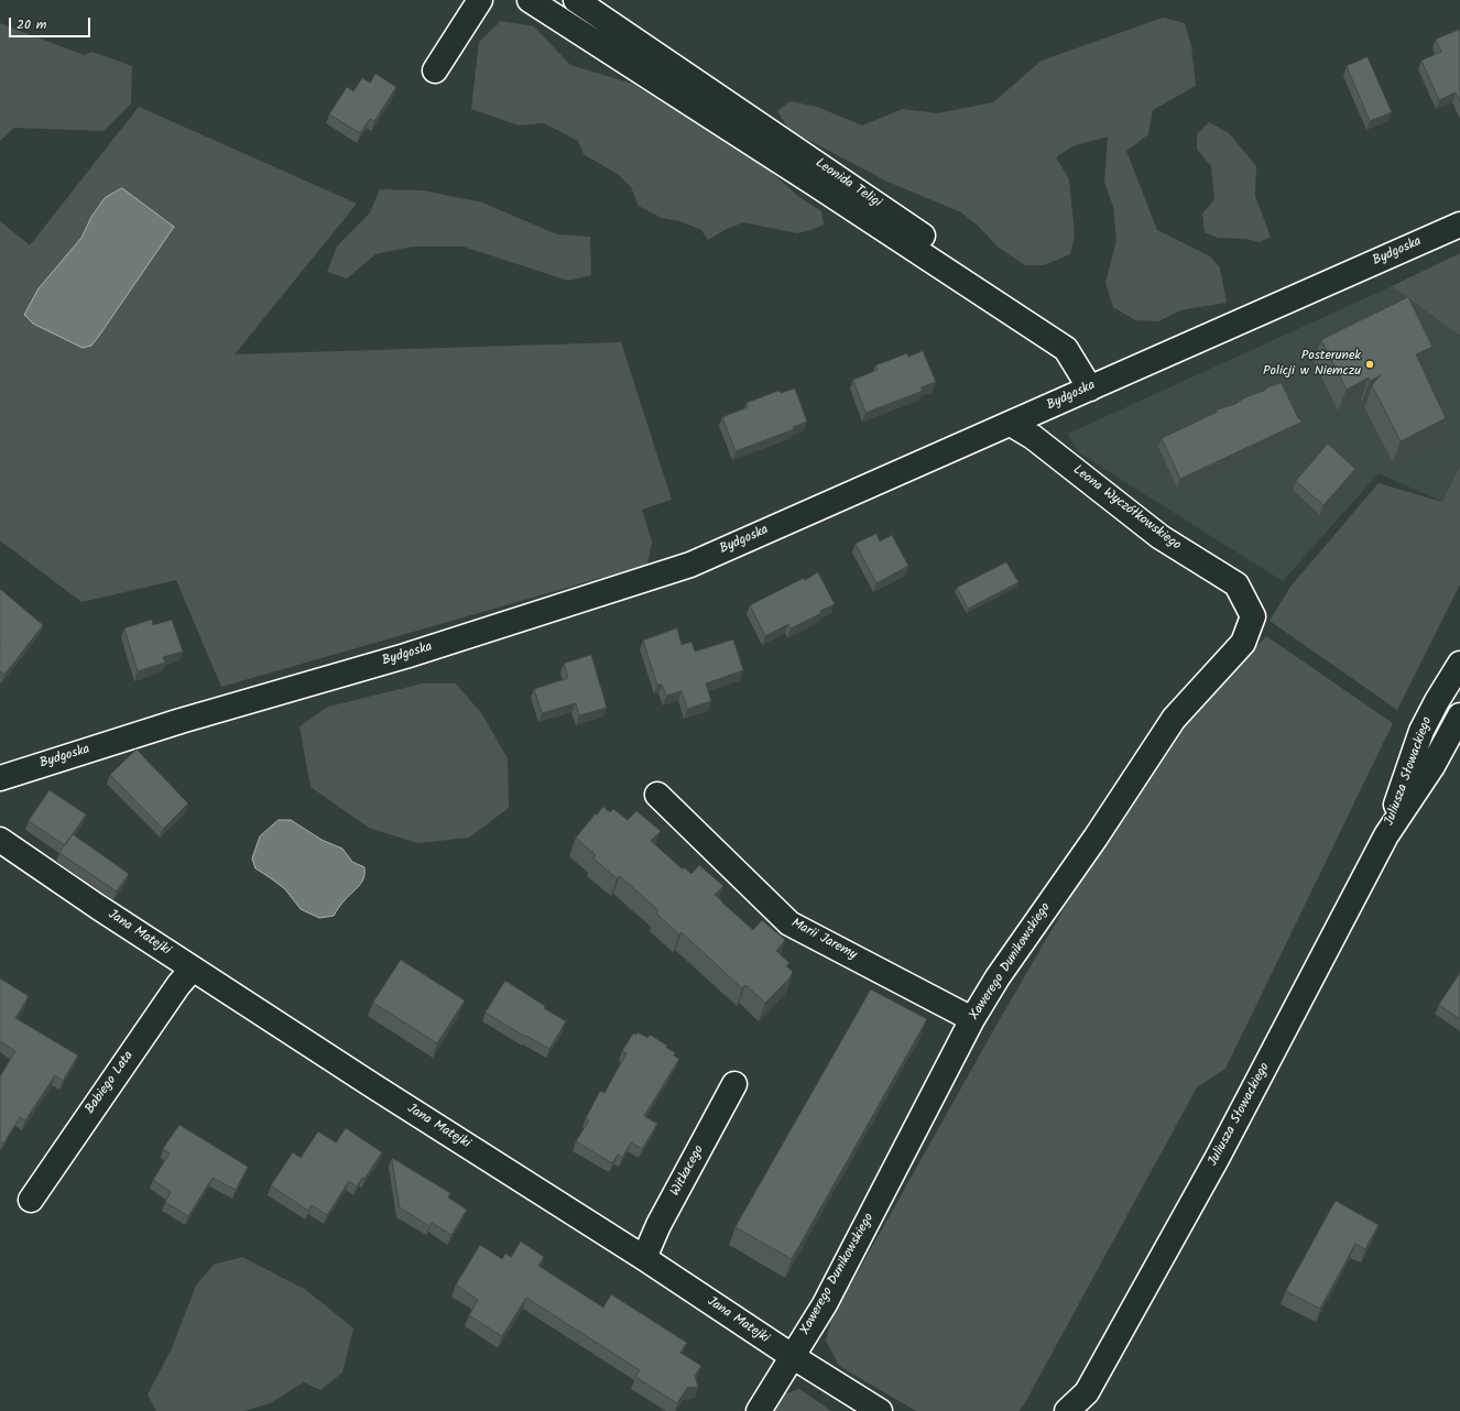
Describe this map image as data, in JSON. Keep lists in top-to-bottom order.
{
  "streets": {
    "street": [
      "Leonida Teligi",
      "Bydgoska",
      "Leona Wyczółkowskiego",
      "Juliusza Słowackiego",
      "Jana Matejki",
      "Marii Jaremy",
      "Xawerego Dunikowskiego",
      "Babiego Lata",
      "Witkacego"
    ]
  },
  "crossings": [
    ["Leonida Teligi", "Bydgoska"],
    ["Bydgoska", "Leona Wyczółkowskiego"],
    ["Leona Wyczółkowskiego", "Xawerego Dunikowskiego"],
    ["Jana Matejki", "Xawerego Dunikowskiego"],
    ["Jana Matejki", "Babiego Lata"],
    ["Jana Matejki", "Witkacego"],
    ["Marii Jaremy", "Xawerego Dunikowskiego"]
  ],
  "places": ["Posterunek Policji w Niemczu"],
  "scale_bar": "20 m"
}
